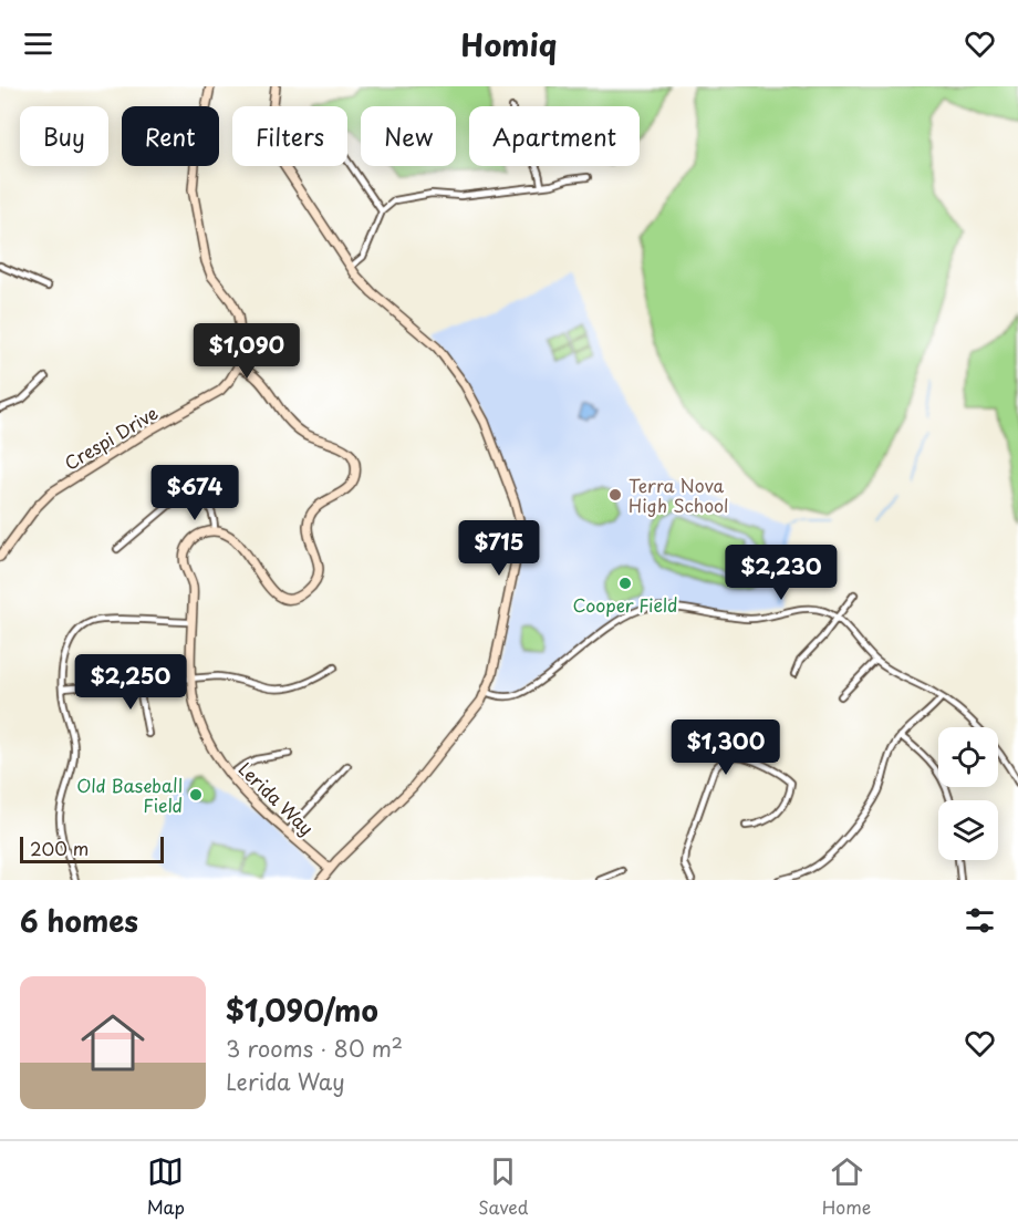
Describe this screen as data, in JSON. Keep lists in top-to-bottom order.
{
  "streets": {
    "street": ["Crespi Drive", "Lerida Way"]
  },
  "places": ["Terra Nova High School", "Cooper Field", "Old Baseball Field"],
  "scale_bar": "200 m",
  "page": {
    "header": "Homiq",
    "chip": [
      "Buy",
      "Rent",
      "Filters",
      "New",
      "Apartment"
    ],
    "price": [
      "$1,090",
      "$674",
      "$715",
      "$2,230",
      "$2,250",
      "$1,300"
    ],
    "scale": "200 m",
    "heading": "6 homes",
    "list": [
      {
        "name": "$1,090/mo",
        "note": "3 rooms · 80 m² · Lerida Way"
      }
    ],
    "tabs": ["Map", "Saved", "Home"]
  }
}
